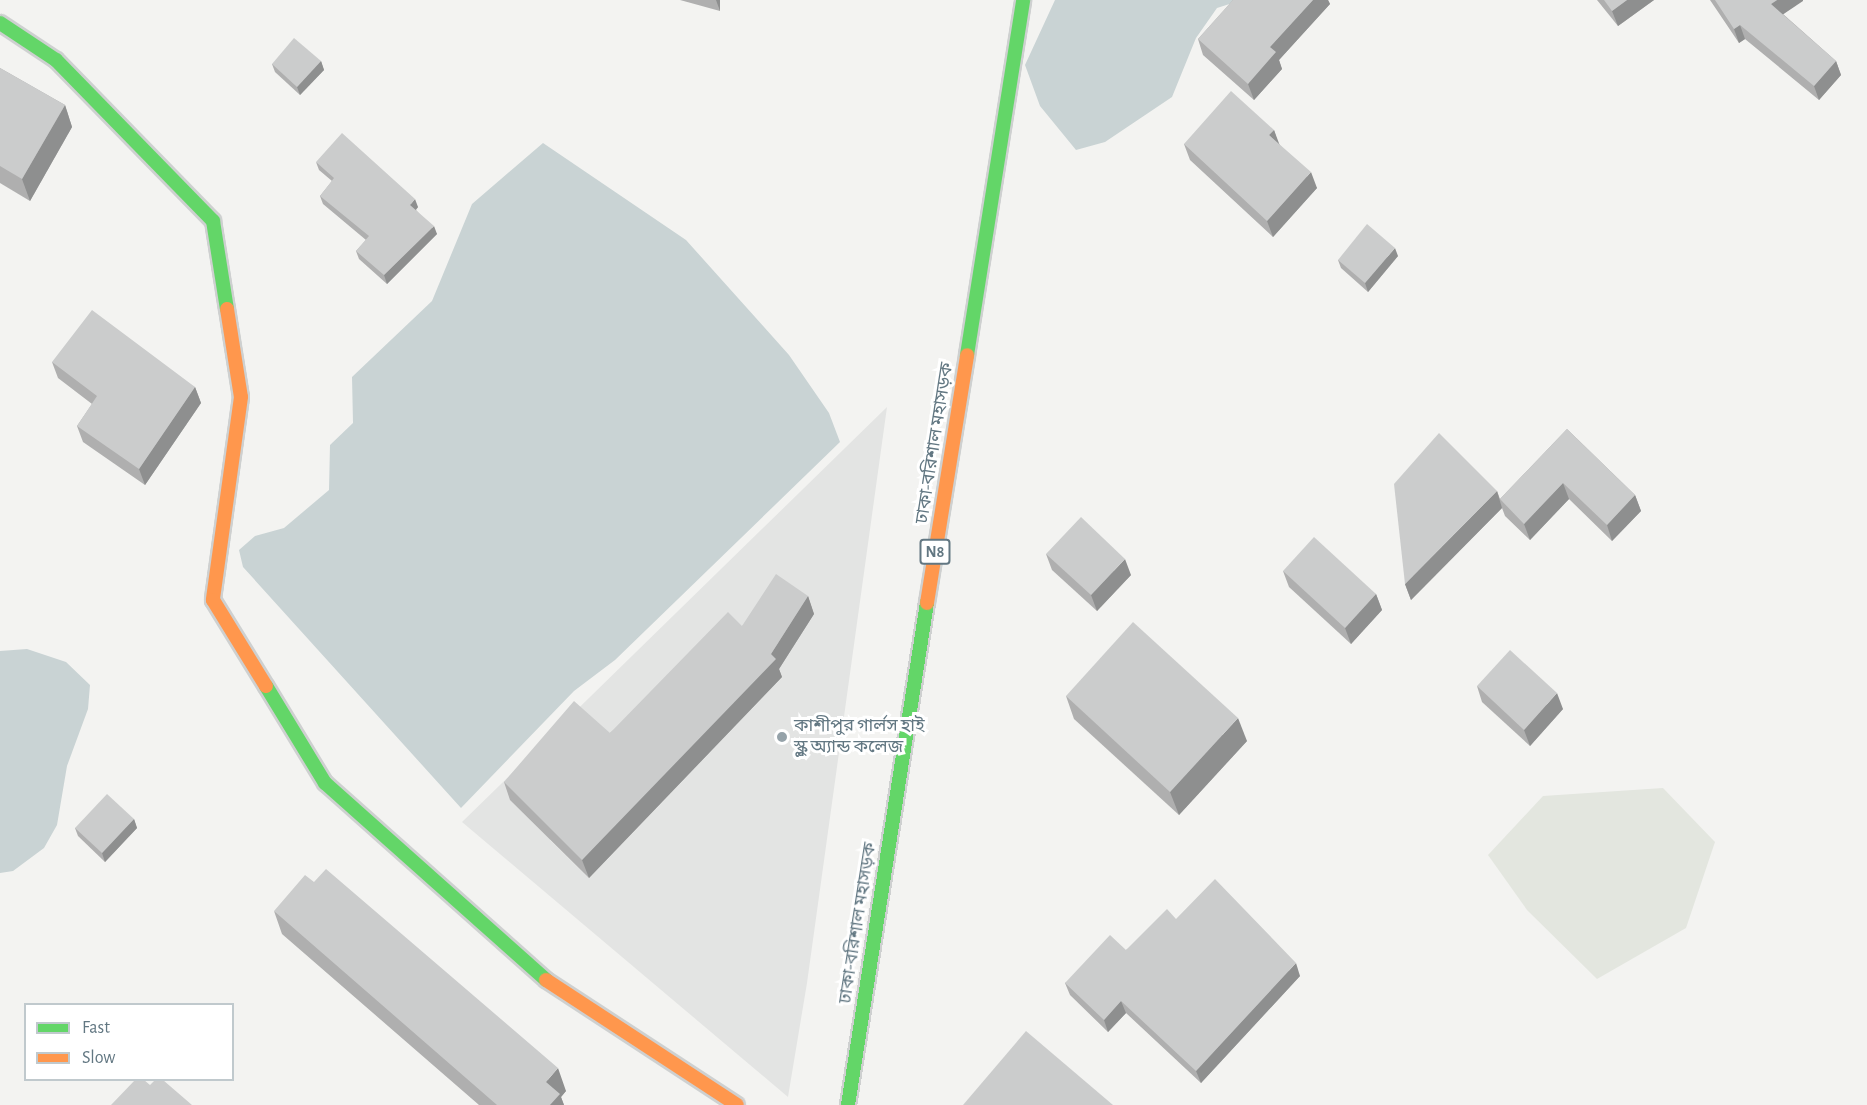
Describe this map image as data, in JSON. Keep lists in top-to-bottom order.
{
  "streets": {
    "main road": ["ঢাকা-বরিশাল মহাসড়ক", "N8"]
  },
  "places": ["কাশীপুর গার্লস হাই স্কুল অ্যান্ড কলেজ"],
  "legend": ["Fast", "Slow"]
}
